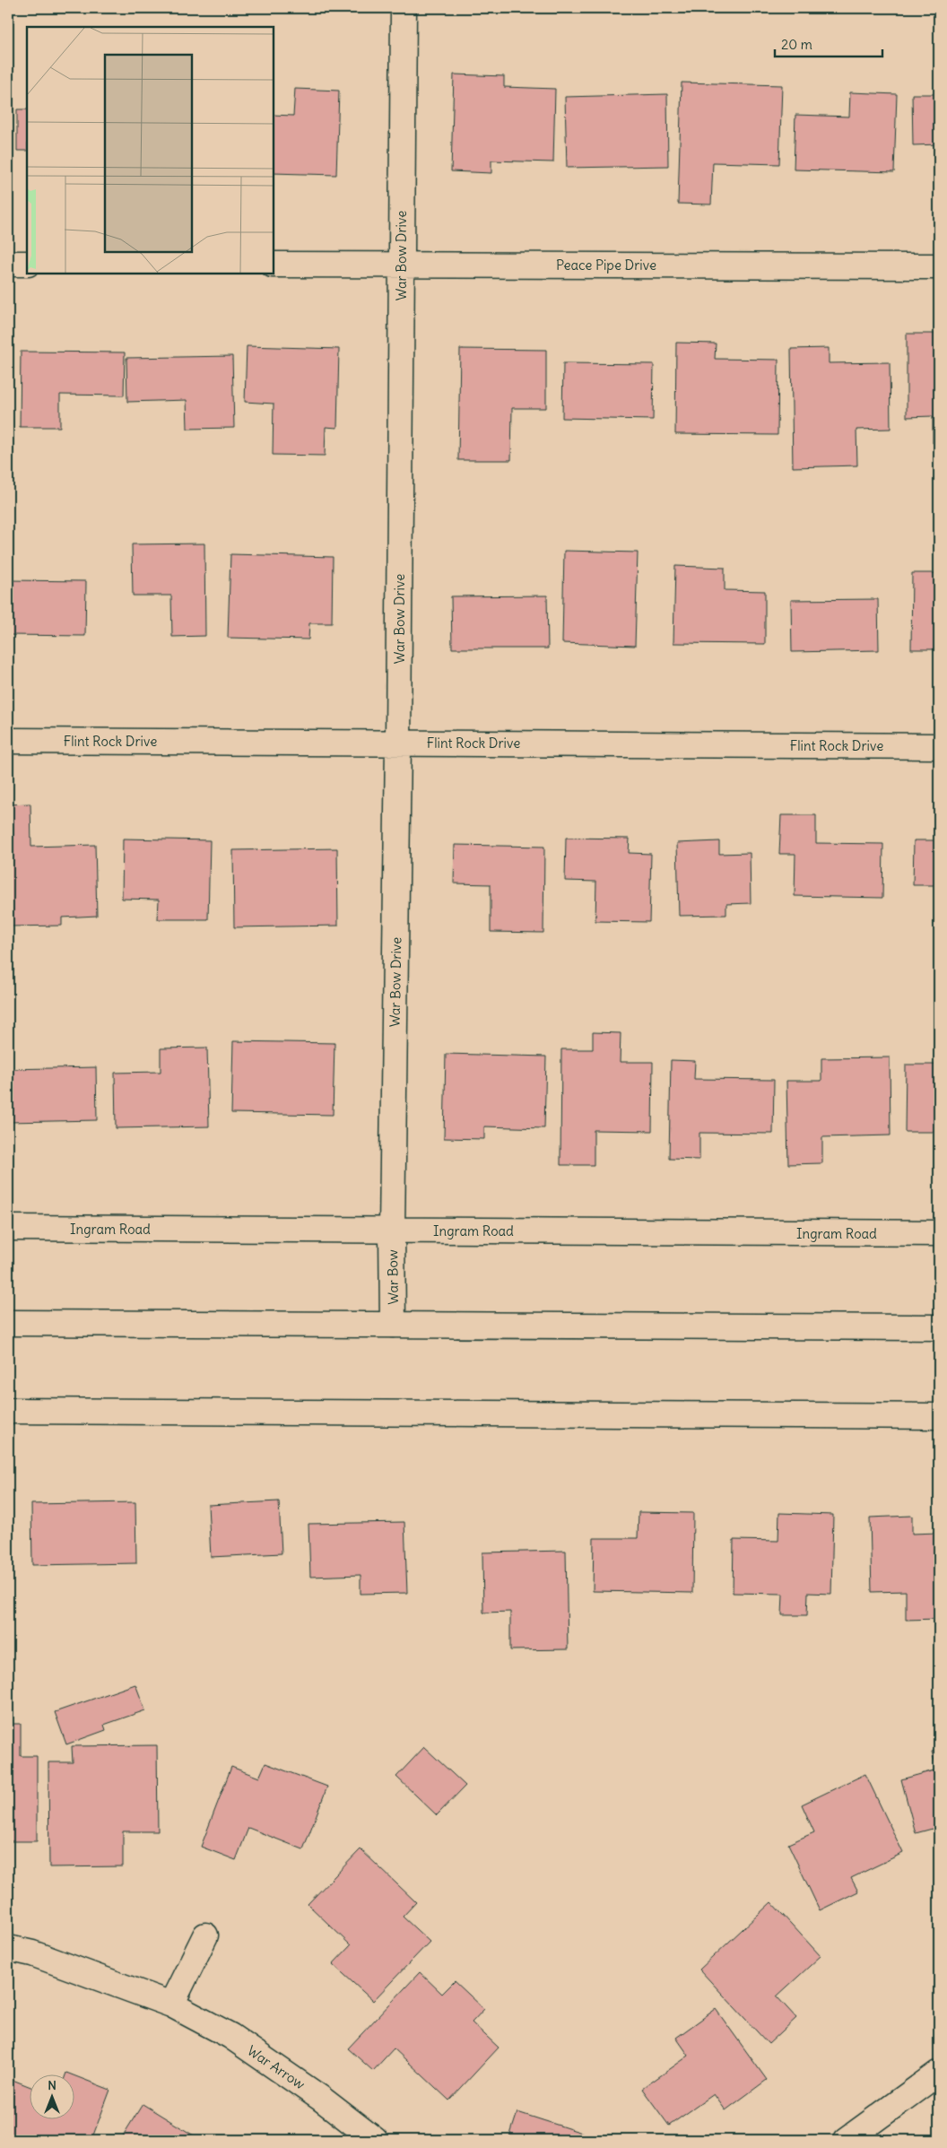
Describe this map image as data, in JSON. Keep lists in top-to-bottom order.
{
  "streets": {
    "street": [
      "War Bow Drive",
      "Peace Pipe Drive",
      "Flint Rock Drive",
      "Ingram Road",
      "War Bow",
      "War Arrow"
    ]
  },
  "crossings": [
    ["War Bow Drive", "Peace Pipe Drive"],
    ["War Bow Drive", "Flint Rock Drive"],
    ["War Bow Drive", "Ingram Road"],
    ["War Bow Drive", "War Bow"],
    ["Ingram Road", "War Bow"]
  ],
  "scale_bar": "20 m",
  "north": "top"
}
